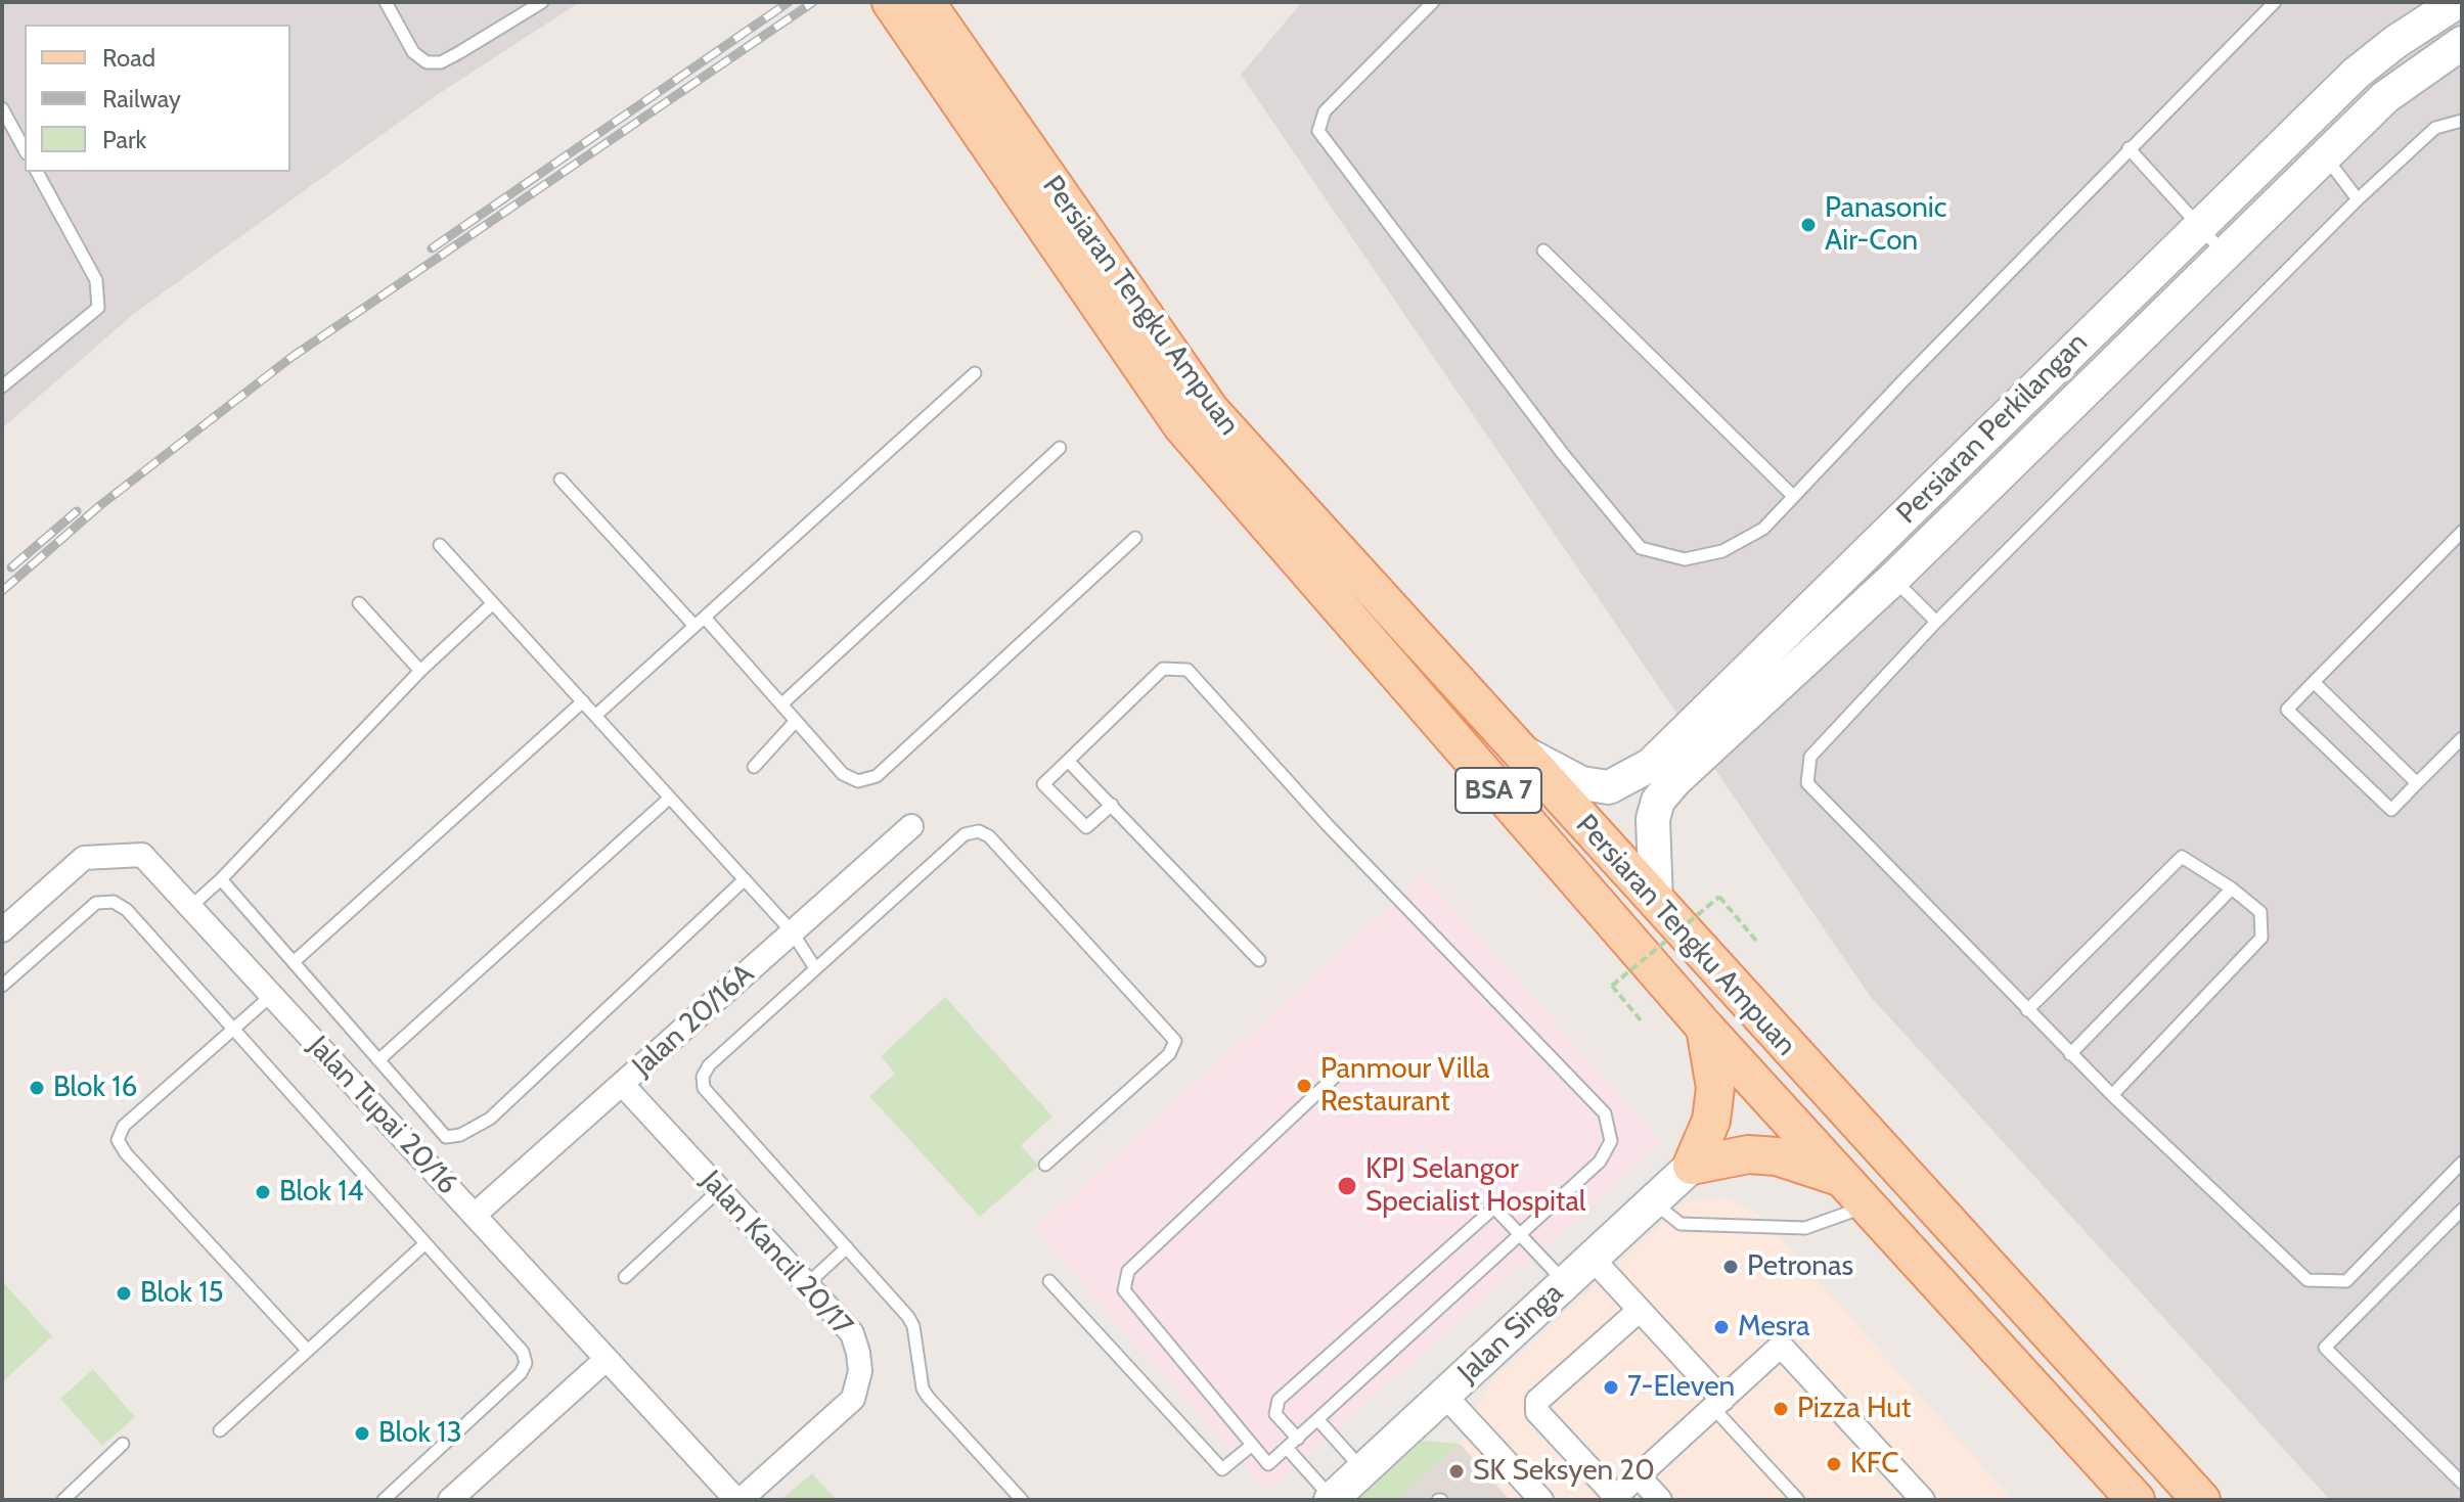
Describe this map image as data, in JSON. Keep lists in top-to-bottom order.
{
  "streets": {
    "main road": [
      "Persiaran Tengku Ampuan",
      "Persiaran Perkilangan",
      "BSA 7",
      "Jalan Singa"
    ],
    "street": ["Jalan 20/16A", "Jalan Tupai 20/16", "Jalan Kancil 20/17"]
  },
  "crossings": [
    ["Persiaran Tengku Ampuan", "Persiaran Perkilangan"],
    ["Jalan 20/16A", "Jalan Tupai 20/16"],
    ["Jalan 20/16A", "Jalan Kancil 20/17"],
    ["Jalan Tupai 20/16", "Jalan Kancil 20/17"]
  ],
  "places": [
    "Panasonic Air-Con",
    "Panmour Villa Restaurant",
    "Blok 16",
    "KPJ Selangor Specialist Hospital",
    "Blok 14",
    "Petronas",
    "Blok 15",
    "Mesra",
    "7-Eleven",
    "Pizza Hut",
    "Blok 13",
    "KFC",
    "SK Seksyen 20"
  ],
  "legend": ["Road", "Railway", "Park"]
}
